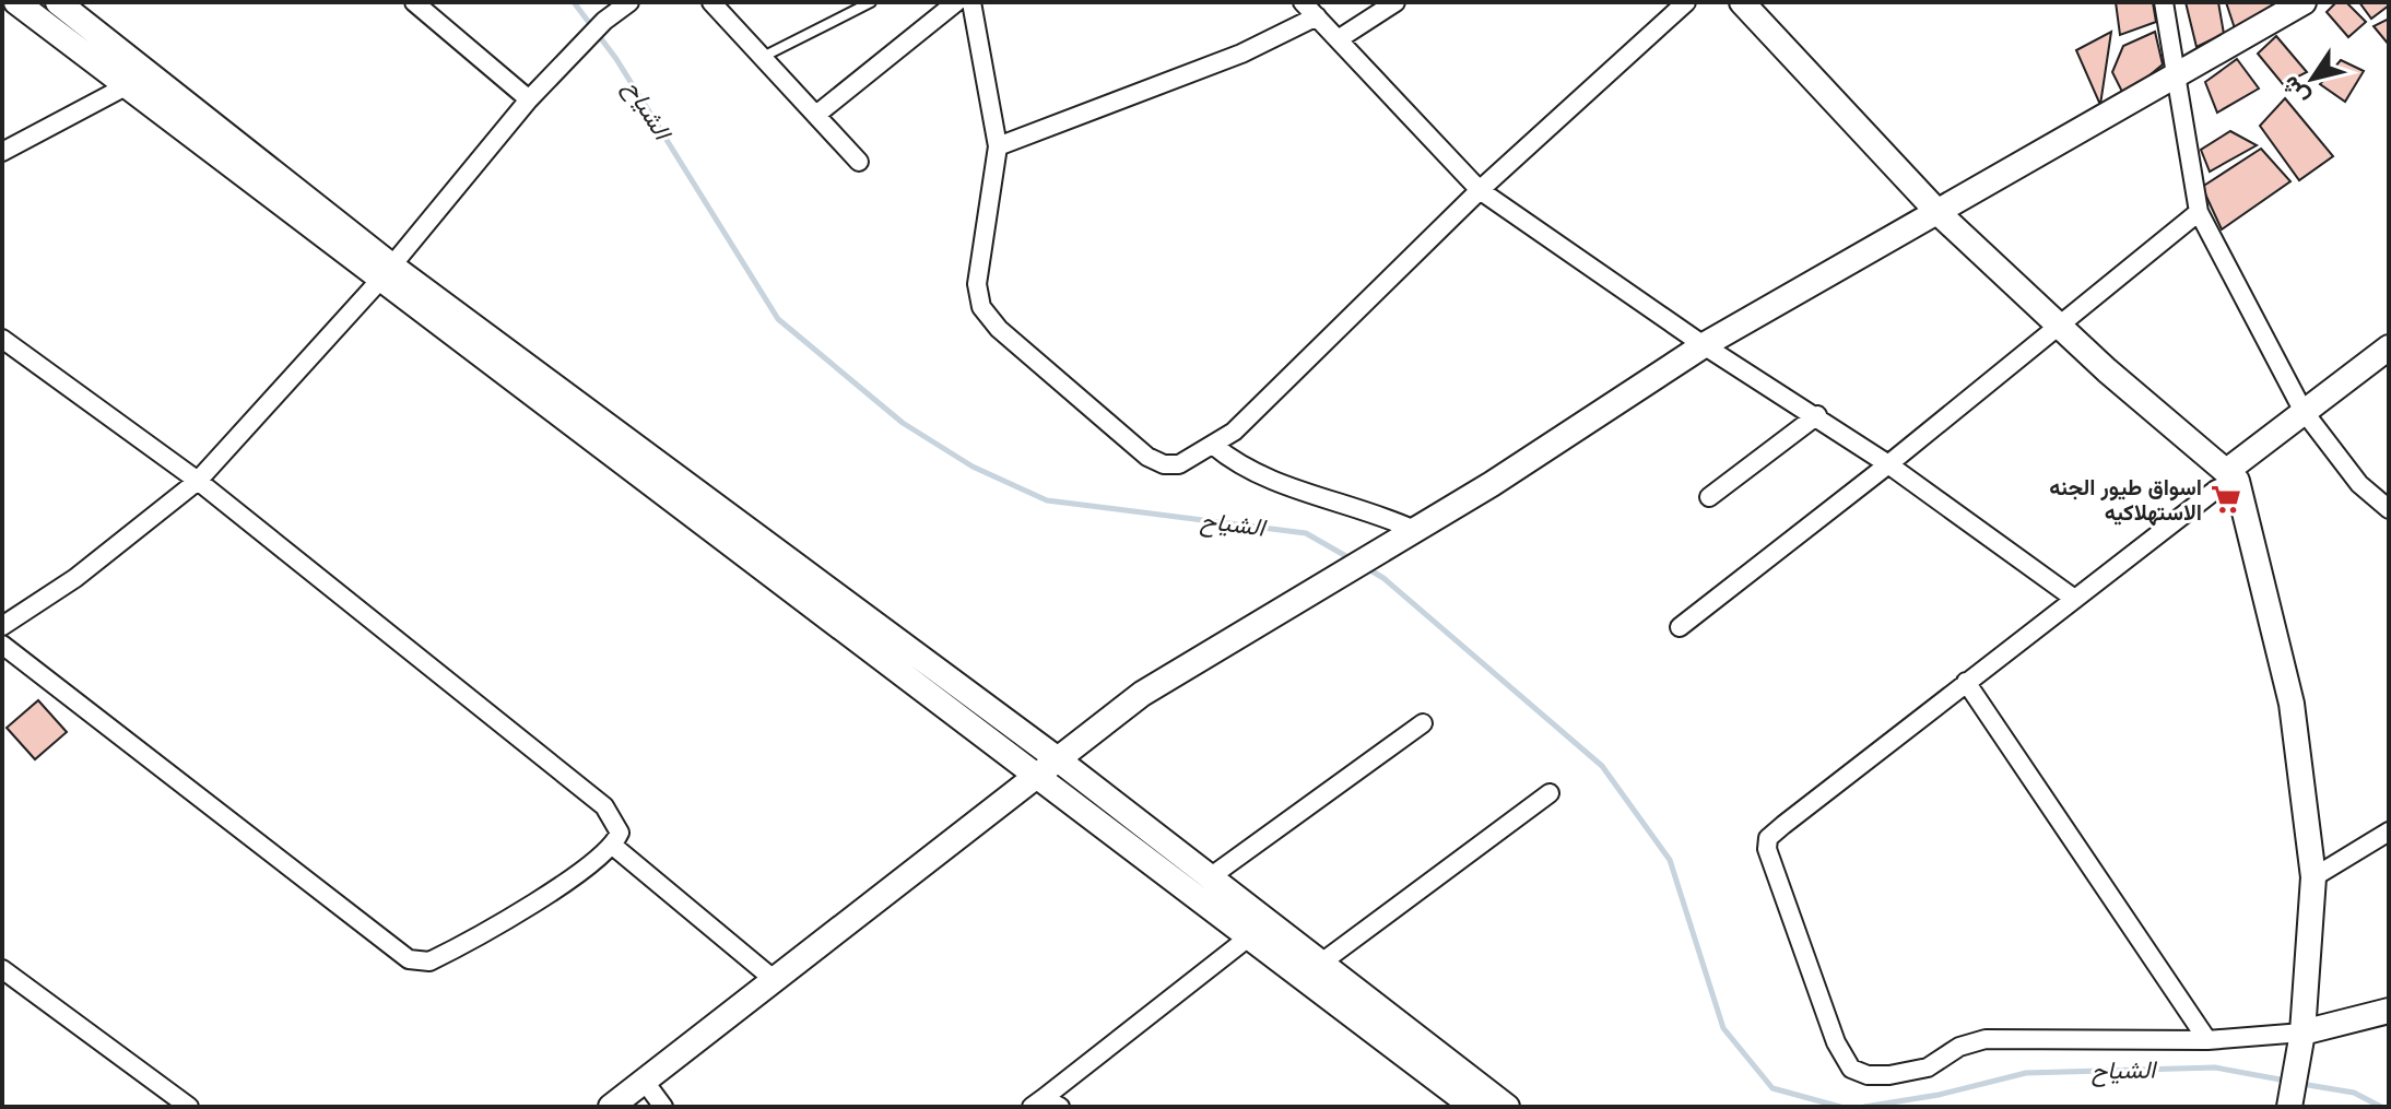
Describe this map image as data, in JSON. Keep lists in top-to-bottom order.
{
  "water": ["الشياح"],
  "places": {
    "supermarket": ["اسواق طيور الجنه الاستهلاكيه"]
  },
  "north": "bottom left"
}
